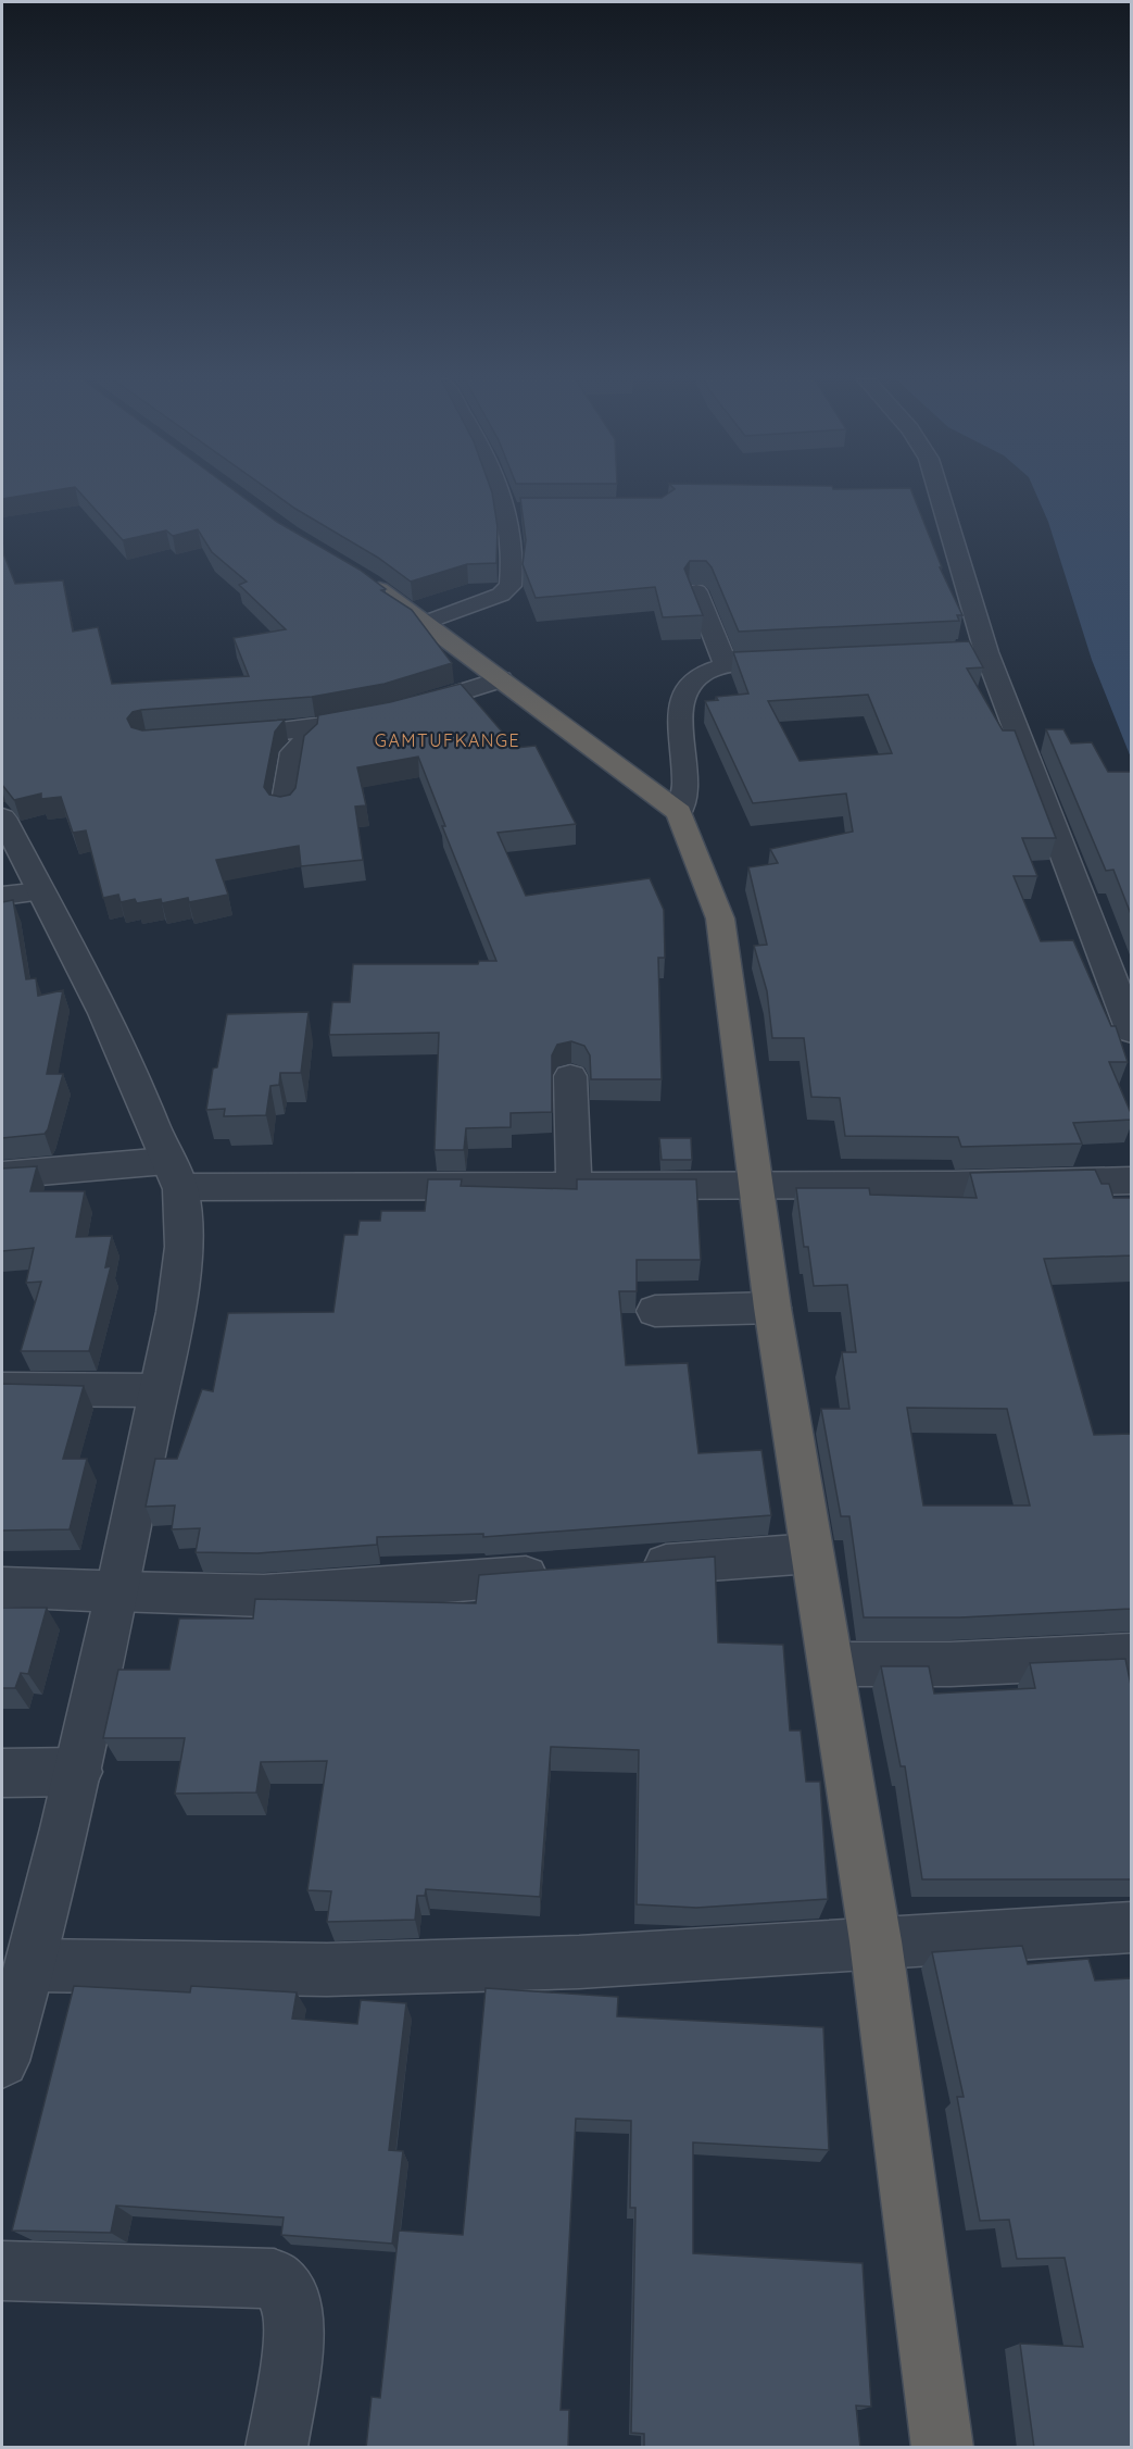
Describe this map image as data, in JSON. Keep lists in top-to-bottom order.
{
  "districts": ["GAMTUFKANGE"]
}
